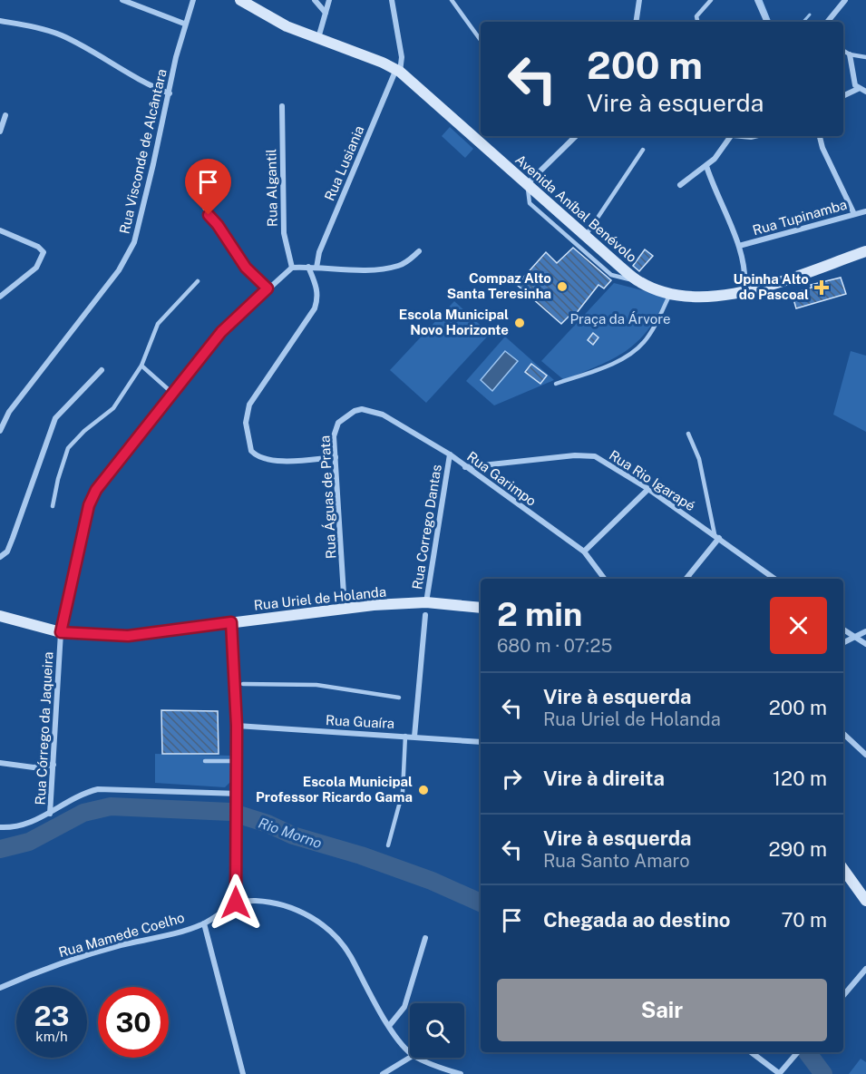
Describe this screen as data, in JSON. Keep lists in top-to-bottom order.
{
  "streets": {
    "street": [
      "Rua Visconde de Alcântara",
      "Rua Lusiania",
      "Rua Algantil",
      "Avenida Aníbal Benévolo",
      "Rua Tupinamba",
      "Rua Garimpo",
      "Rua Rio Igarapé",
      "Rua Águas de Prata",
      "Rua Corrego Dantas",
      "Rua Uriel de Holanda",
      "Rua Guaíra",
      "Rua Córrego da Jaqueira",
      "Rua Mamede Coelho"
    ]
  },
  "crossings": [
    ["Rua Lusiania", "Avenida Aníbal Benévolo"],
    ["Rua Algantil", "Rua Córrego da Jaqueira"],
    ["Rua Garimpo", "Rua Rio Igarapé"],
    ["Rua Garimpo", "Rua Águas de Prata"],
    ["Rua Garimpo", "Rua Corrego Dantas"],
    ["Rua Águas de Prata", "Rua Uriel de Holanda"],
    ["Rua Corrego Dantas", "Rua Uriel de Holanda"],
    ["Rua Uriel de Holanda", "Rua Córrego da Jaqueira"]
  ],
  "water": ["Rio Morno"],
  "parks": ["Praça da Árvore"],
  "places": {
    "other": ["Compaz Alto Santa Teresinha", "Escola Municipal Novo Horizonte", "Escola Municipal Professor Ricardo Gama"],
    "health": ["Upinha Alto do Pascoal"]
  },
  "page": {
    "turn": ["200 m", "Vire à esquerda"],
    "heading": ["2 min", "680 m · 07:25"],
    "list": [
      {
        "name": "Vire à esquerda",
        "note": "Rua Uriel de Holanda",
        "value": "200 m"
      },
      {
        "name": "Vire à direita",
        "value": "120 m"
      },
      {
        "name": "Vire à esquerda",
        "note": "Rua Santo Amaro",
        "value": "290 m"
      },
      {
        "name": "Chegada ao destino",
        "value": "70 m"
      }
    ],
    "buttons": "Sair",
    "speed": "23 km/h",
    "limit": "30"
  }
}
